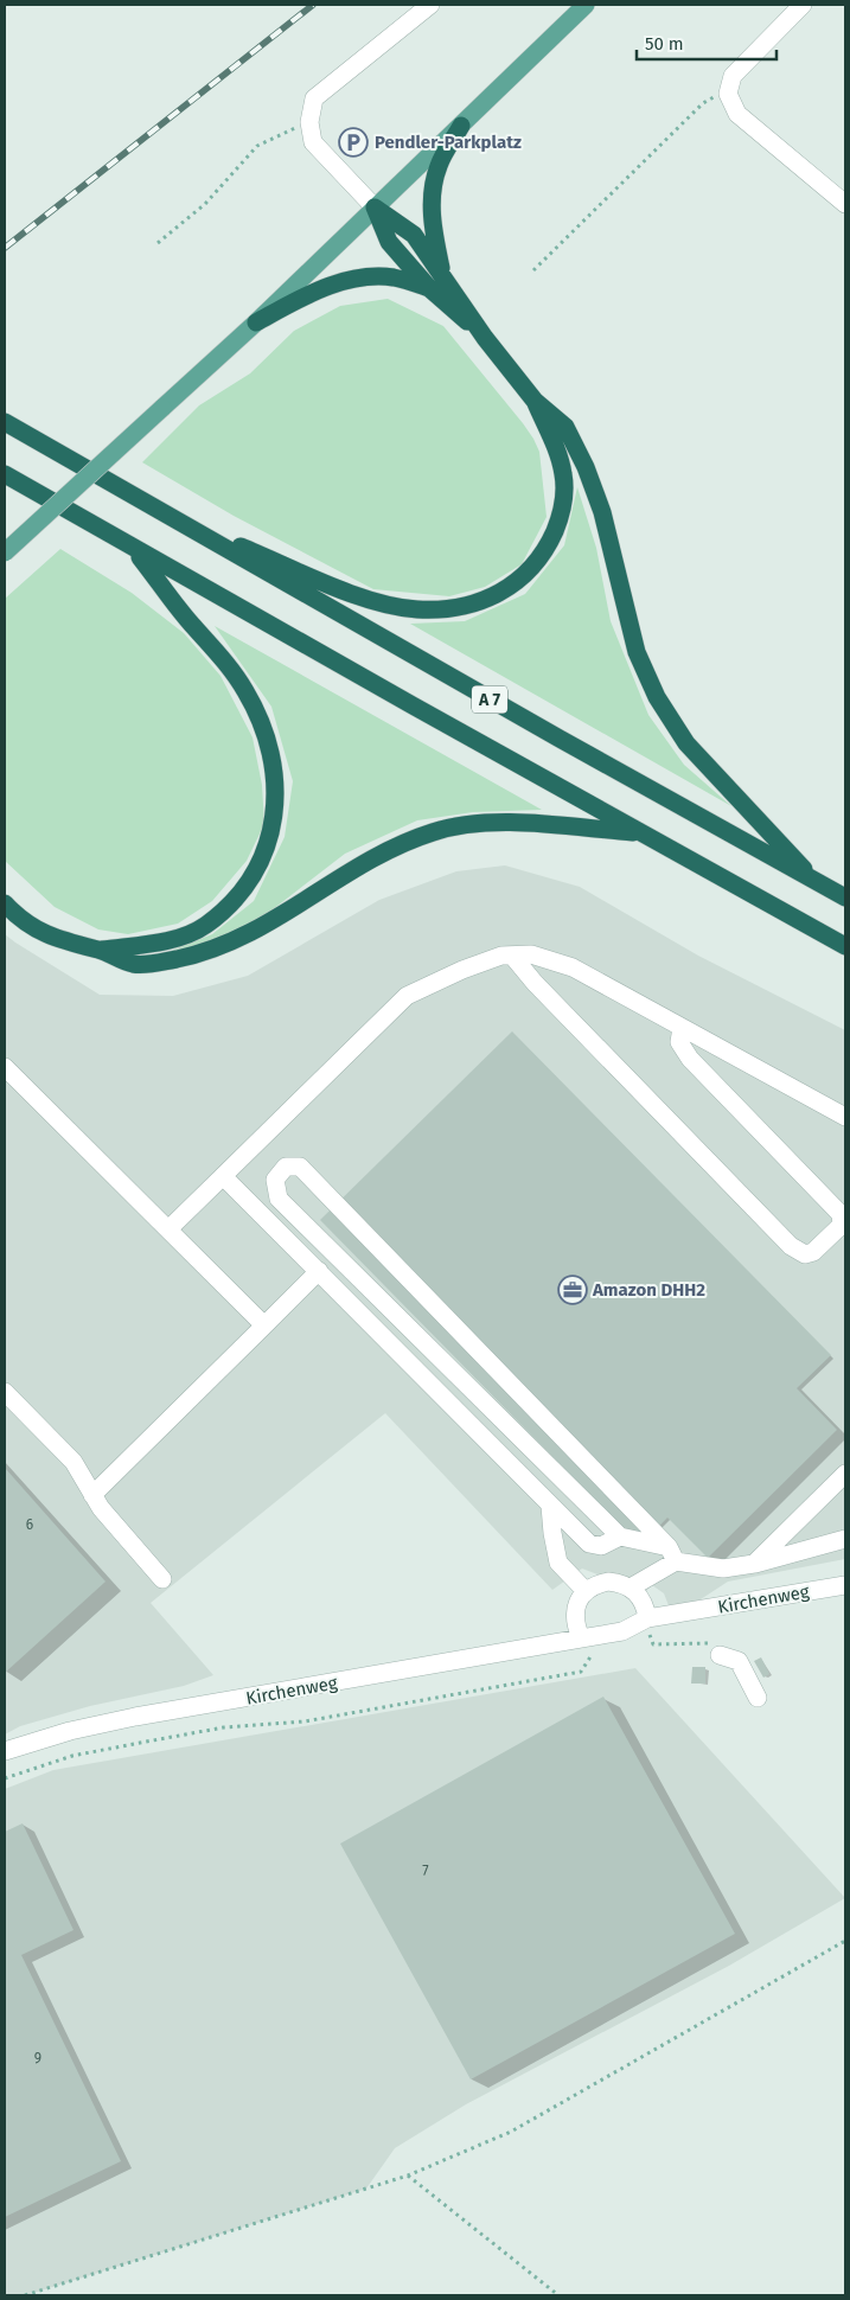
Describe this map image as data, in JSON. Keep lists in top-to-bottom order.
{
  "streets": {
    "highway": ["A 7"],
    "street": ["Kirchenweg"]
  },
  "places": {
    "parking": ["Pendler-Parkplatz"],
    "office": ["Amazon DHH2"]
  },
  "house_numbers": ["6", "7", "9"],
  "scale_bar": "50 m"
}
